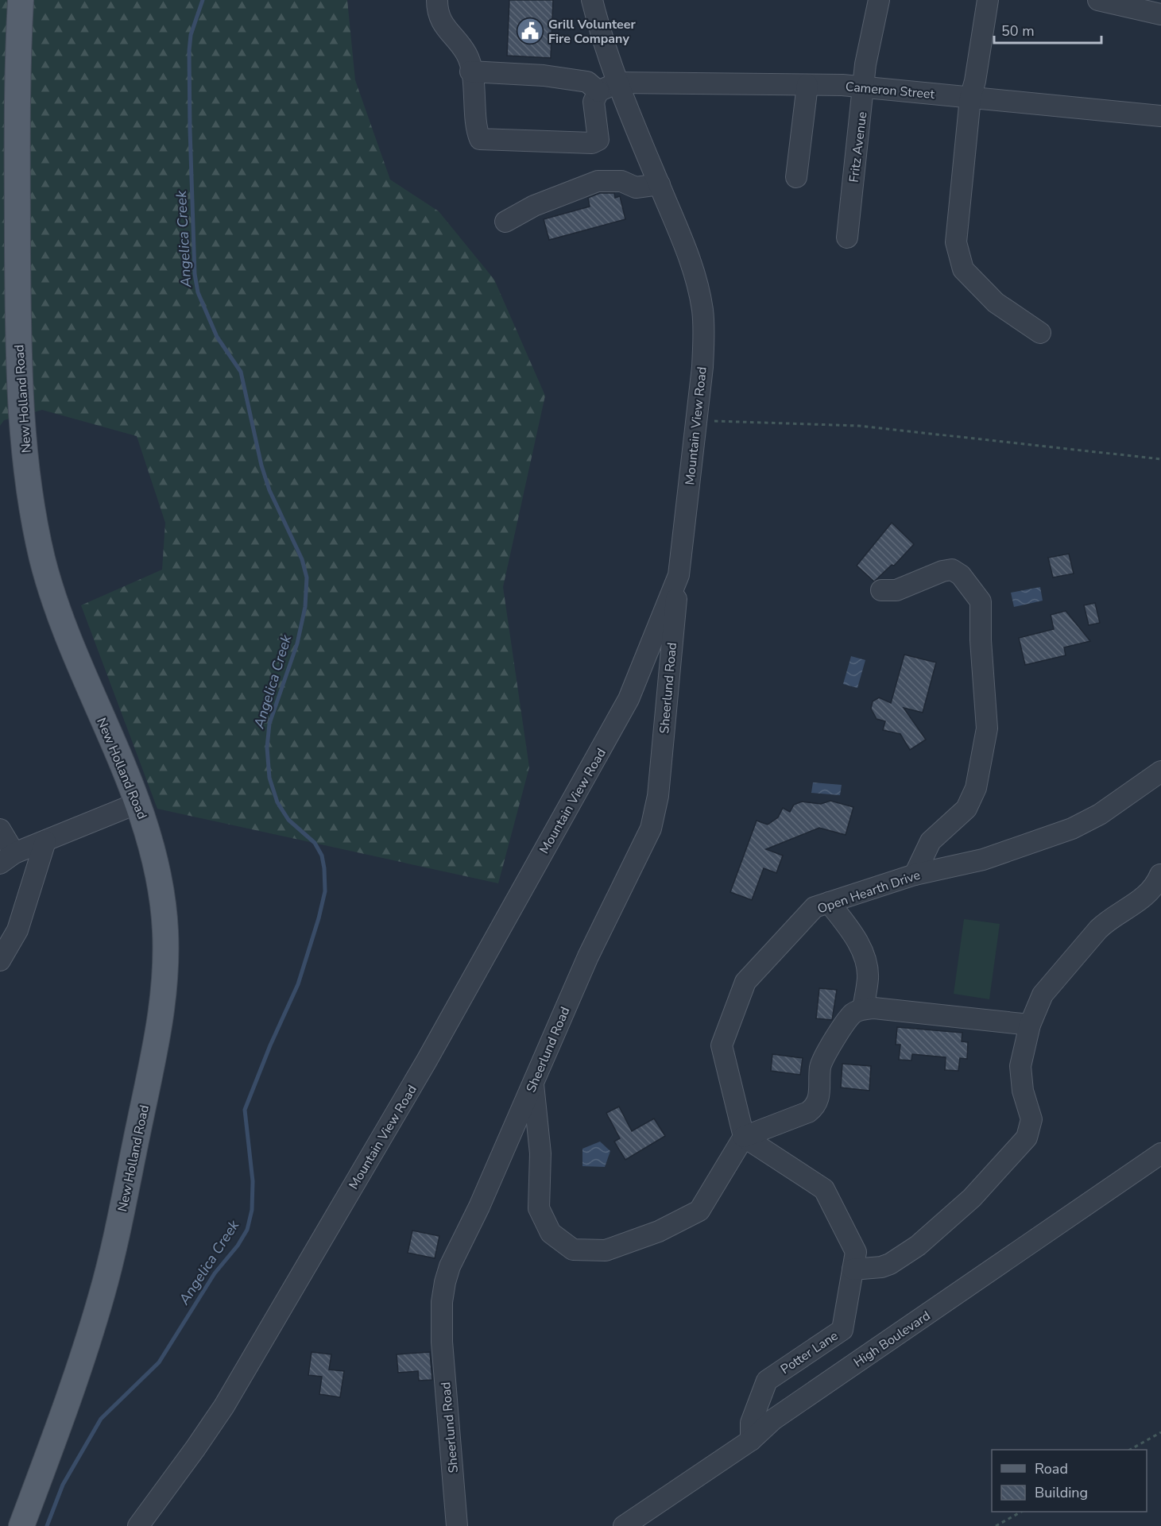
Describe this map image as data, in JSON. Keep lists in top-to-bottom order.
{
  "streets": {
    "main road": ["New Holland Road"],
    "street": [
      "Cameron Street",
      "Fritz Avenue",
      "Mountain View Road",
      "Sheerlund Road",
      "Open Hearth Drive",
      "High Boulevard",
      "Potter Lane"
    ]
  },
  "crossings": [
    ["Cameron Street", "Fritz Avenue"],
    ["Cameron Street", "Mountain View Road"],
    ["Mountain View Road", "Sheerlund Road"],
    ["Open Hearth Drive", "Potter Lane"],
    ["High Boulevard", "Potter Lane"]
  ],
  "water": ["Angelica Creek"],
  "places": {
    "public building": ["Grill Volunteer Fire Company"]
  },
  "legend": ["Road", "Building"],
  "scale_bar": "50 m"
}
